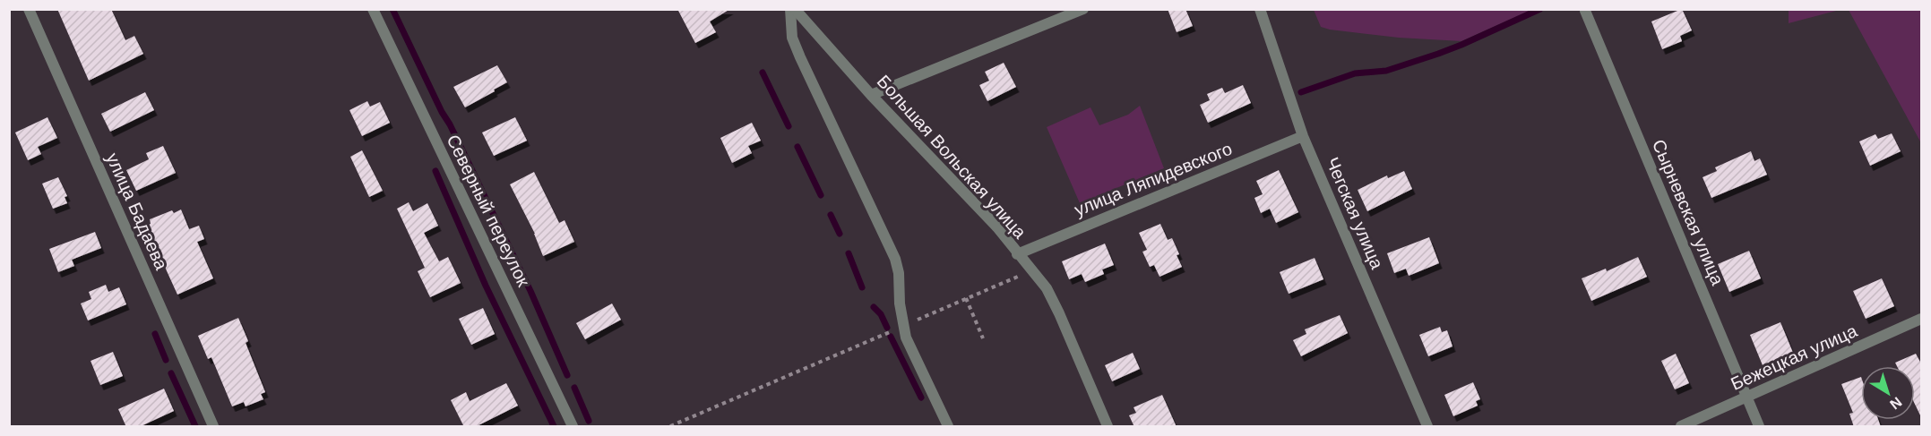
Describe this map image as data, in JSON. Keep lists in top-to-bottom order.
{
  "streets": {
    "street": [
      "Большая Вольская улица",
      "улица Ляпидевского",
      "Северный переулок",
      "улица Бадаева",
      "Сырневская улица",
      "Чегская улица",
      "Бежецкая улица"
    ]
  },
  "crossings": [
    ["Большая Вольская улица", "улица Ляпидевского"],
    ["улица Ляпидевского", "Чегская улица"],
    ["Сырневская улица", "Бежецкая улица"]
  ],
  "north": "bottom right"
}
